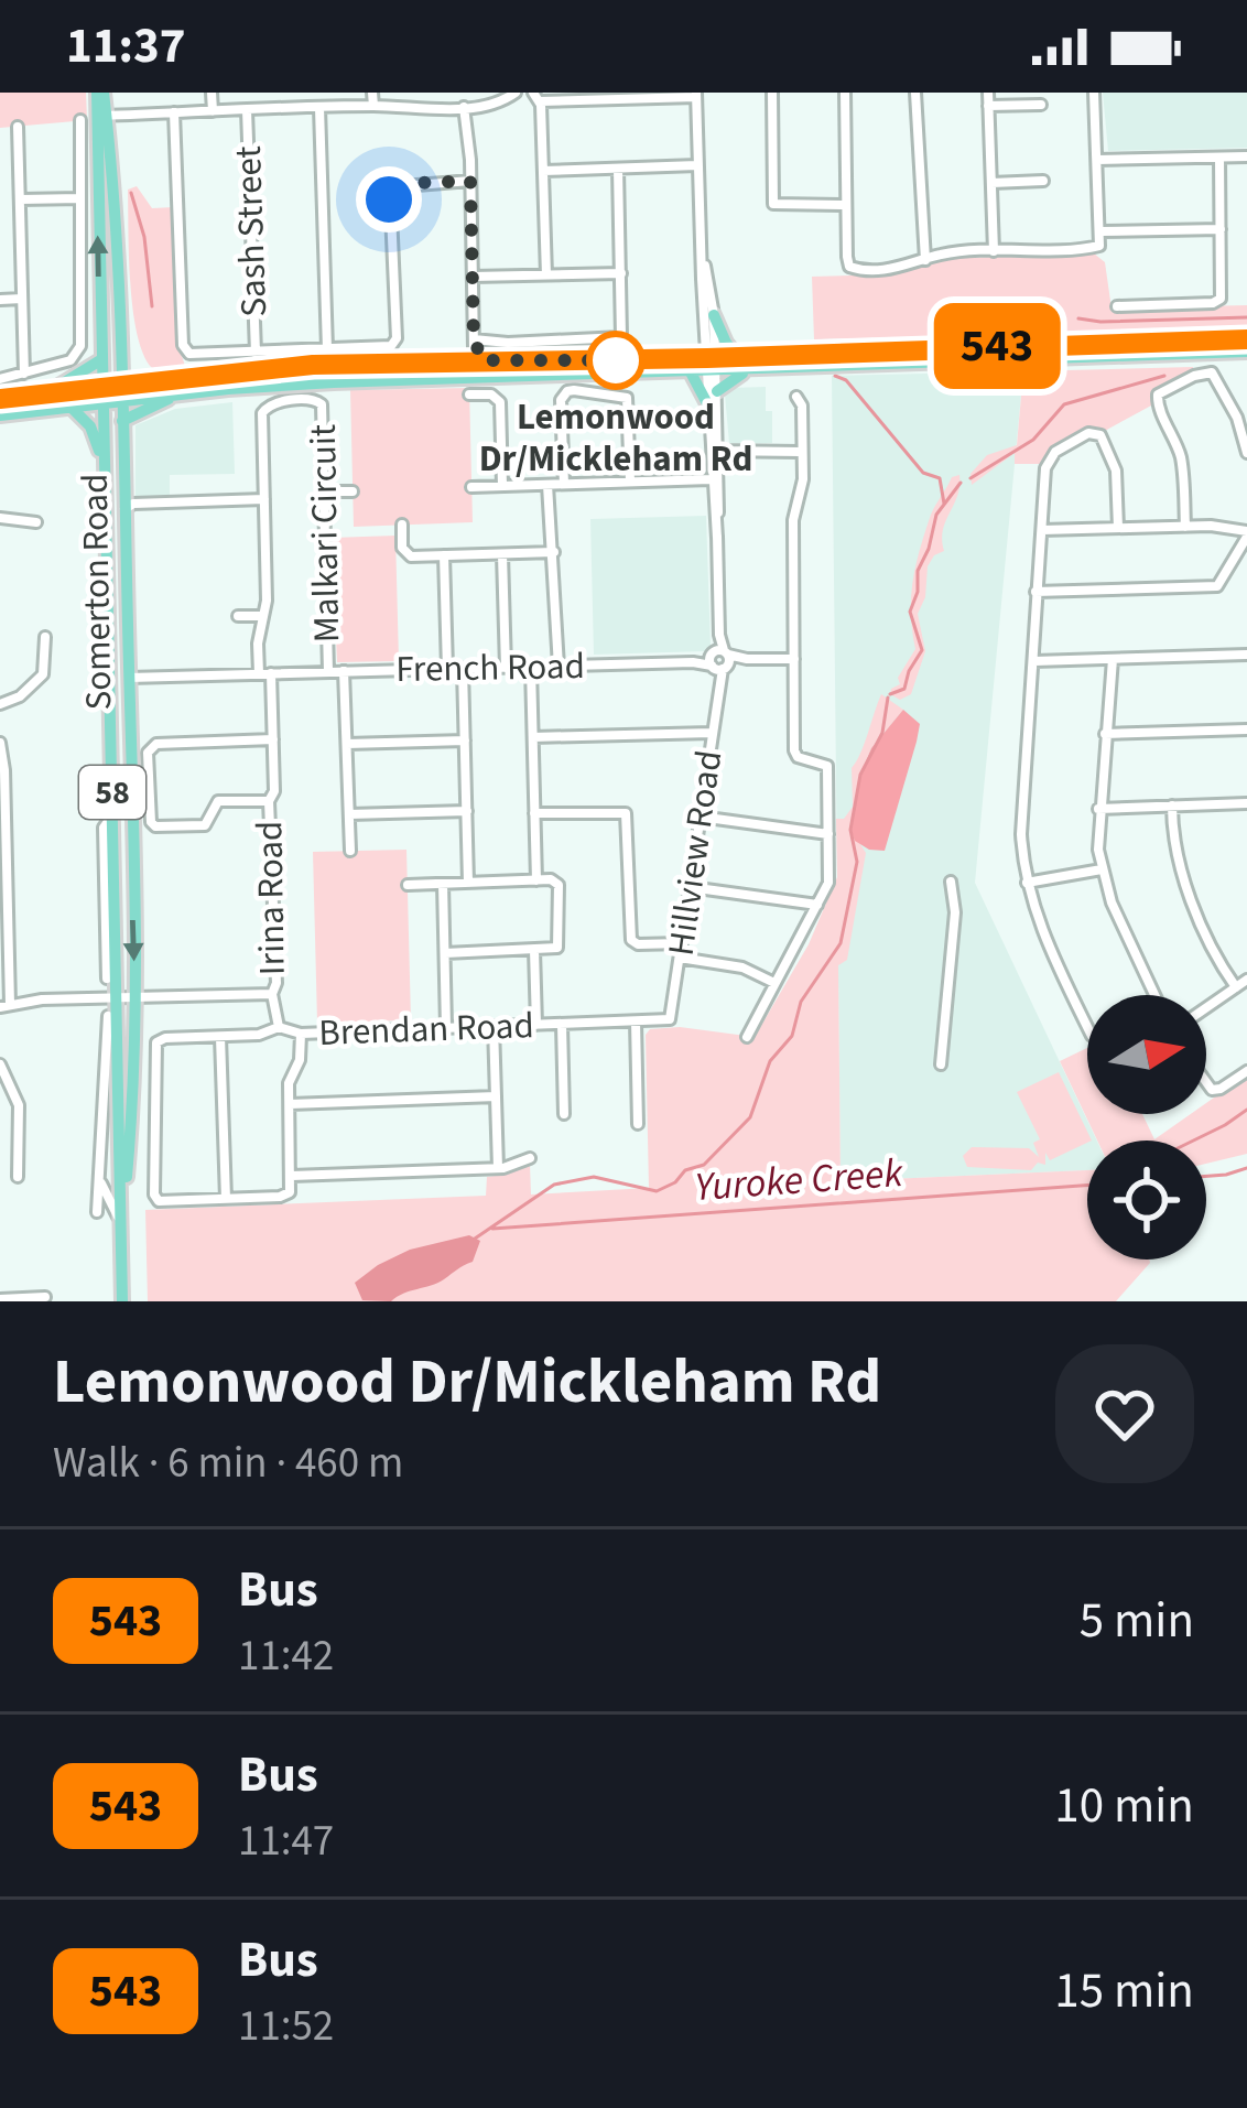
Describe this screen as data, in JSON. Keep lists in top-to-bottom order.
{
  "streets": {
    "main road": ["Somerton Road", "58"],
    "street": [
      "Sash Street",
      "Malkari Circuit",
      "French Road",
      "Hillview Road",
      "Irina Road",
      "Brendan Road"
    ]
  },
  "crossings": [
    ["Malkari Circuit", "French Road"],
    ["Malkari Circuit", "Irina Road"],
    ["Somerton Road", "French Road"],
    ["Somerton Road", "Brendan Road"],
    ["French Road", "Hillview Road"],
    ["Hillview Road", "Brendan Road"],
    ["Irina Road", "Brendan Road"]
  ],
  "water": ["Yuroke Creek"],
  "places": ["Lemonwood Dr/Mickleham Rd"],
  "lines": ["bus line 543"],
  "north": "right",
  "page": {
    "status": "11:37",
    "on_map": "543",
    "heading": ["Lemonwood Dr/Mickleham Rd", "Walk · 6 min · 460 m"],
    "list": [
      {
        "mark": "543",
        "name": "Bus",
        "note": "11:42",
        "value": "5 min"
      },
      {
        "mark": "543",
        "name": "Bus",
        "note": "11:47",
        "value": "10 min"
      },
      {
        "mark": "543",
        "name": "Bus",
        "note": "11:52",
        "value": "15 min"
      }
    ]
  }
}
